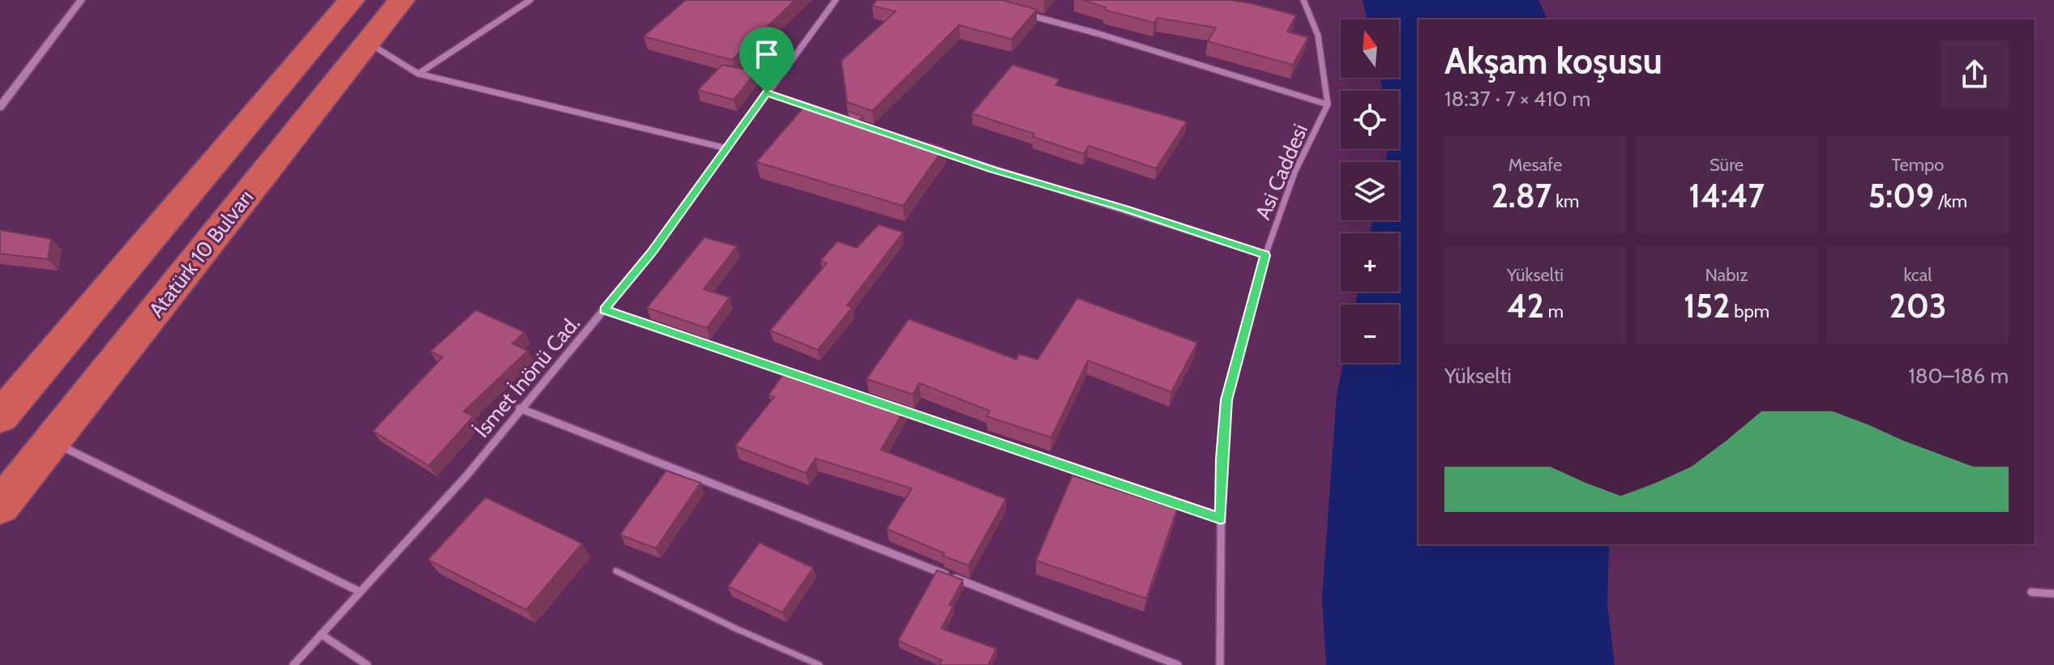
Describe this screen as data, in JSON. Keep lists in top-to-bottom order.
{
  "streets": {
    "highway": ["Atatürk 10 Bulvarı"],
    "street": ["Asi Caddesi", "İsmet İnönü Cad."]
  },
  "north": "top",
  "page": {
    "map_buttons": ["+", "−"],
    "heading": ["Akşam koşusu", "18:37 · 7 × 410 m"],
    "stats": [
      ["Mesafe", "2.87 km"],
      ["Süre", "14:47"],
      ["Tempo", "5:09 /km"],
      ["Yükselti", "42 m"],
      ["Nabız", "152 bpm"],
      ["kcal", "203"]
    ],
    "chart": ["Yükselti", "180–186 m"]
  }
}
